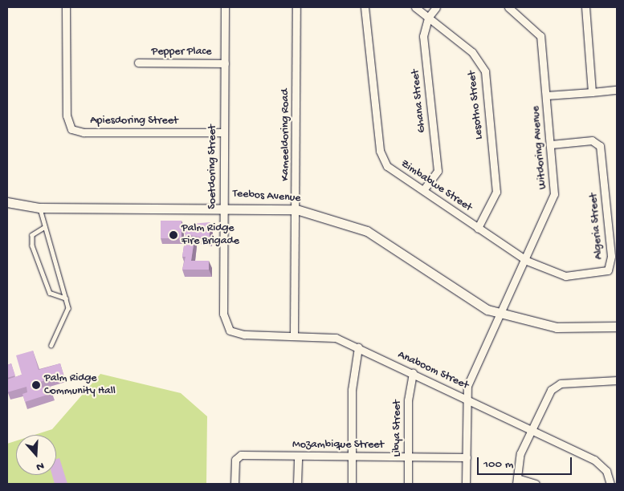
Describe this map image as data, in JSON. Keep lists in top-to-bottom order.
{
  "streets": {
    "street": [
      "Pepper Place",
      "Ghana Street",
      "Lesotho Street",
      "Apiesdoring Street",
      "Kameeldoring Road",
      "Witdoring Avenue",
      "Soetdoring Street",
      "Zimbabwe Street",
      "Teebos Avenue",
      "Algeria Street",
      "Anaboom Street",
      "Libya Street",
      "Mozambique Street"
    ]
  },
  "crossings": [
    ["Pepper Place", "Soetdoring Street"],
    ["Ghana Street", "Lesotho Street"],
    ["Ghana Street", "Zimbabwe Street"],
    ["Lesotho Street", "Zimbabwe Street"],
    ["Apiesdoring Street", "Soetdoring Street"],
    ["Kameeldoring Road", "Teebos Avenue"],
    ["Kameeldoring Road", "Anaboom Street"],
    ["Witdoring Avenue", "Zimbabwe Street"],
    ["Witdoring Avenue", "Teebos Avenue"],
    ["Witdoring Avenue", "Algeria Street"],
    ["Witdoring Avenue", "Anaboom Street"],
    ["Soetdoring Street", "Teebos Avenue"],
    ["Soetdoring Street", "Anaboom Street"],
    ["Zimbabwe Street", "Algeria Street"],
    ["Anaboom Street", "Libya Street"],
    ["Libya Street", "Mozambique Street"]
  ],
  "places": ["Palm Ridge Fire Brigade", "Palm Ridge Community Hall"],
  "scale_bar": "100 m",
  "north": "bottom"
}
